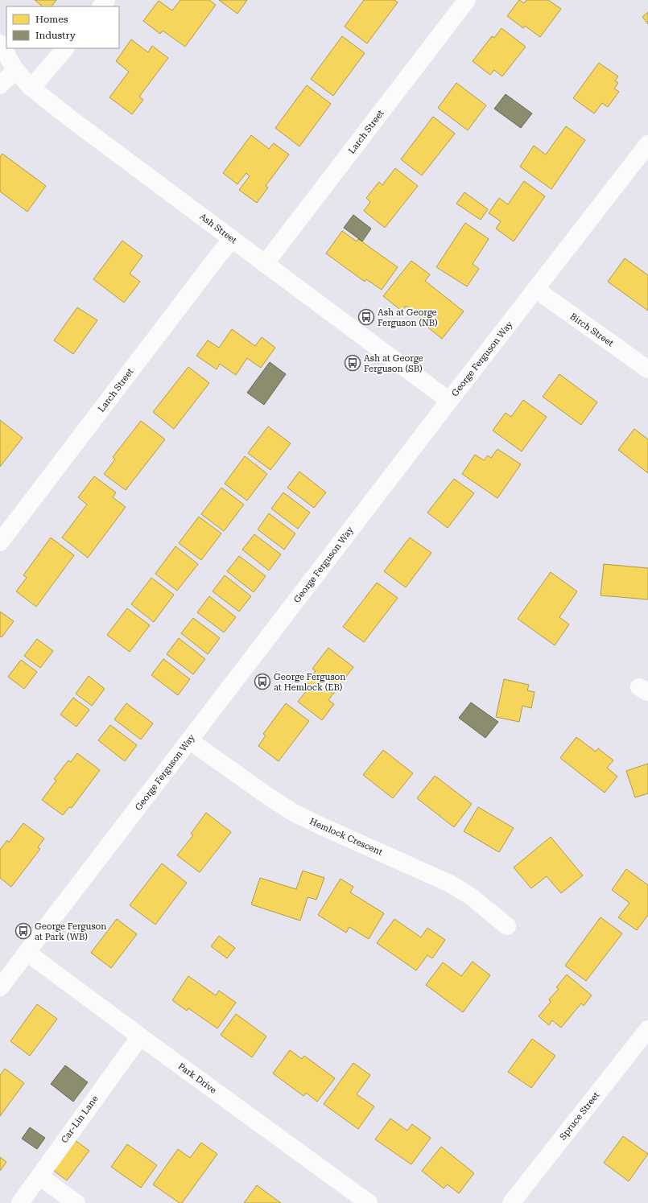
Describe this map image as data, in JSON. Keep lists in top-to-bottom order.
{
  "streets": {
    "street": [
      "Larch Street",
      "Ash Street",
      "Birch Street",
      "George Ferguson Way",
      "Hemlock Crescent",
      "Park Drive",
      "Spruce Street",
      "Car-Lin Lane"
    ]
  },
  "crossings": [
    ["Larch Street", "Ash Street"],
    ["Ash Street", "George Ferguson Way"],
    ["Birch Street", "George Ferguson Way"],
    ["George Ferguson Way", "Hemlock Crescent"],
    ["George Ferguson Way", "Park Drive"],
    ["Park Drive", "Car-Lin Lane"]
  ],
  "places": {
    "bus stop": [
      "Ash at George Ferguson (NB)",
      "Ash at George Ferguson (SB)",
      "George Ferguson at Hemlock (EB)",
      "George Ferguson at Park (WB)"
    ]
  },
  "legend": ["Homes", "Industry"]
}
